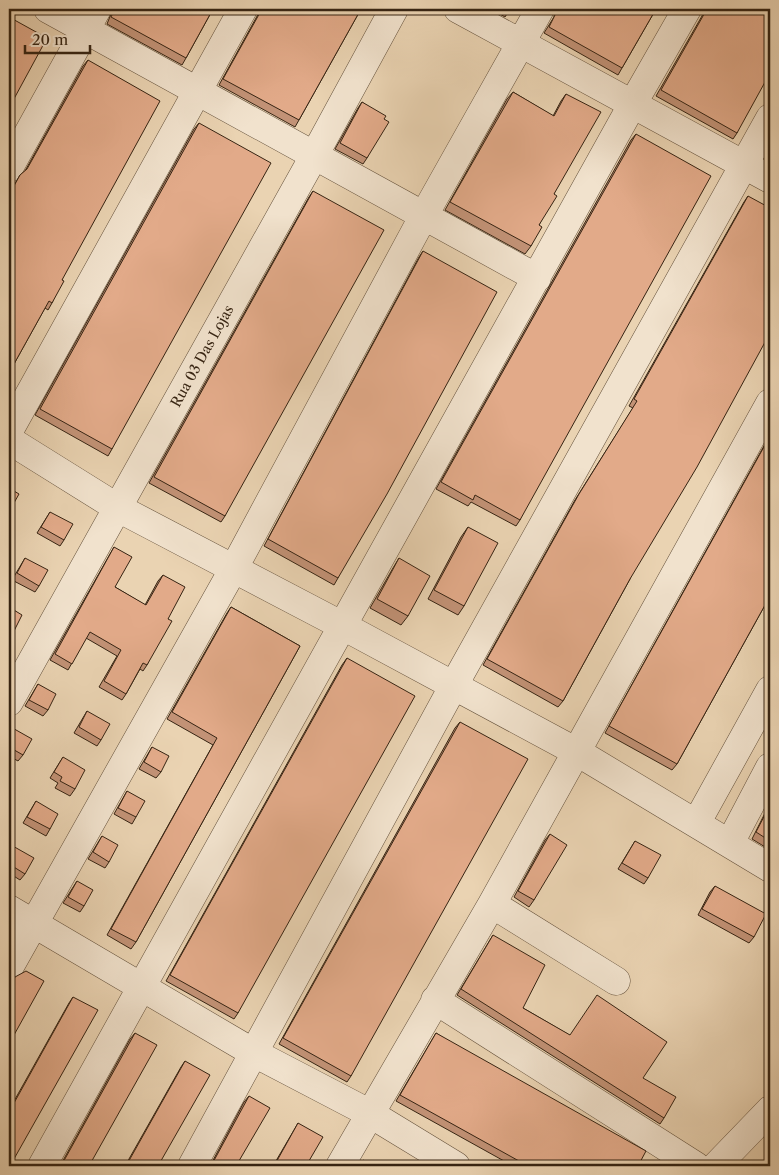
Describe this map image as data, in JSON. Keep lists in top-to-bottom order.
{
  "streets": {
    "street": ["Rua 03 Das Lojas"]
  },
  "scale_bar": "20 m"
}
